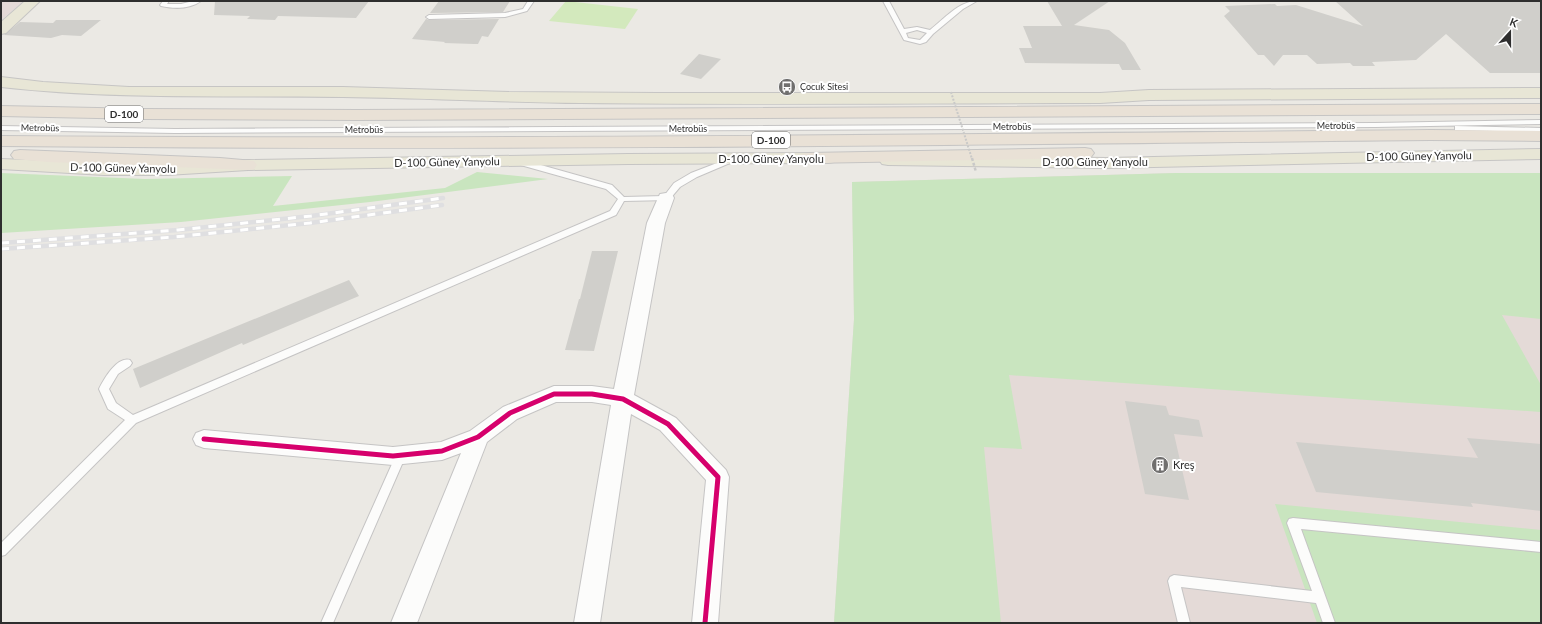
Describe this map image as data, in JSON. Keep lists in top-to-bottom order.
{
  "streets": {
    "highway": ["D-100"],
    "main road": ["D-100 Güney Yanyolu"],
    "lane": ["Metrobüs"]
  },
  "places": {
    "bus stop": ["Çocuk Sitesi"],
    "building": ["Kreş"]
  },
  "north": "top"
}
